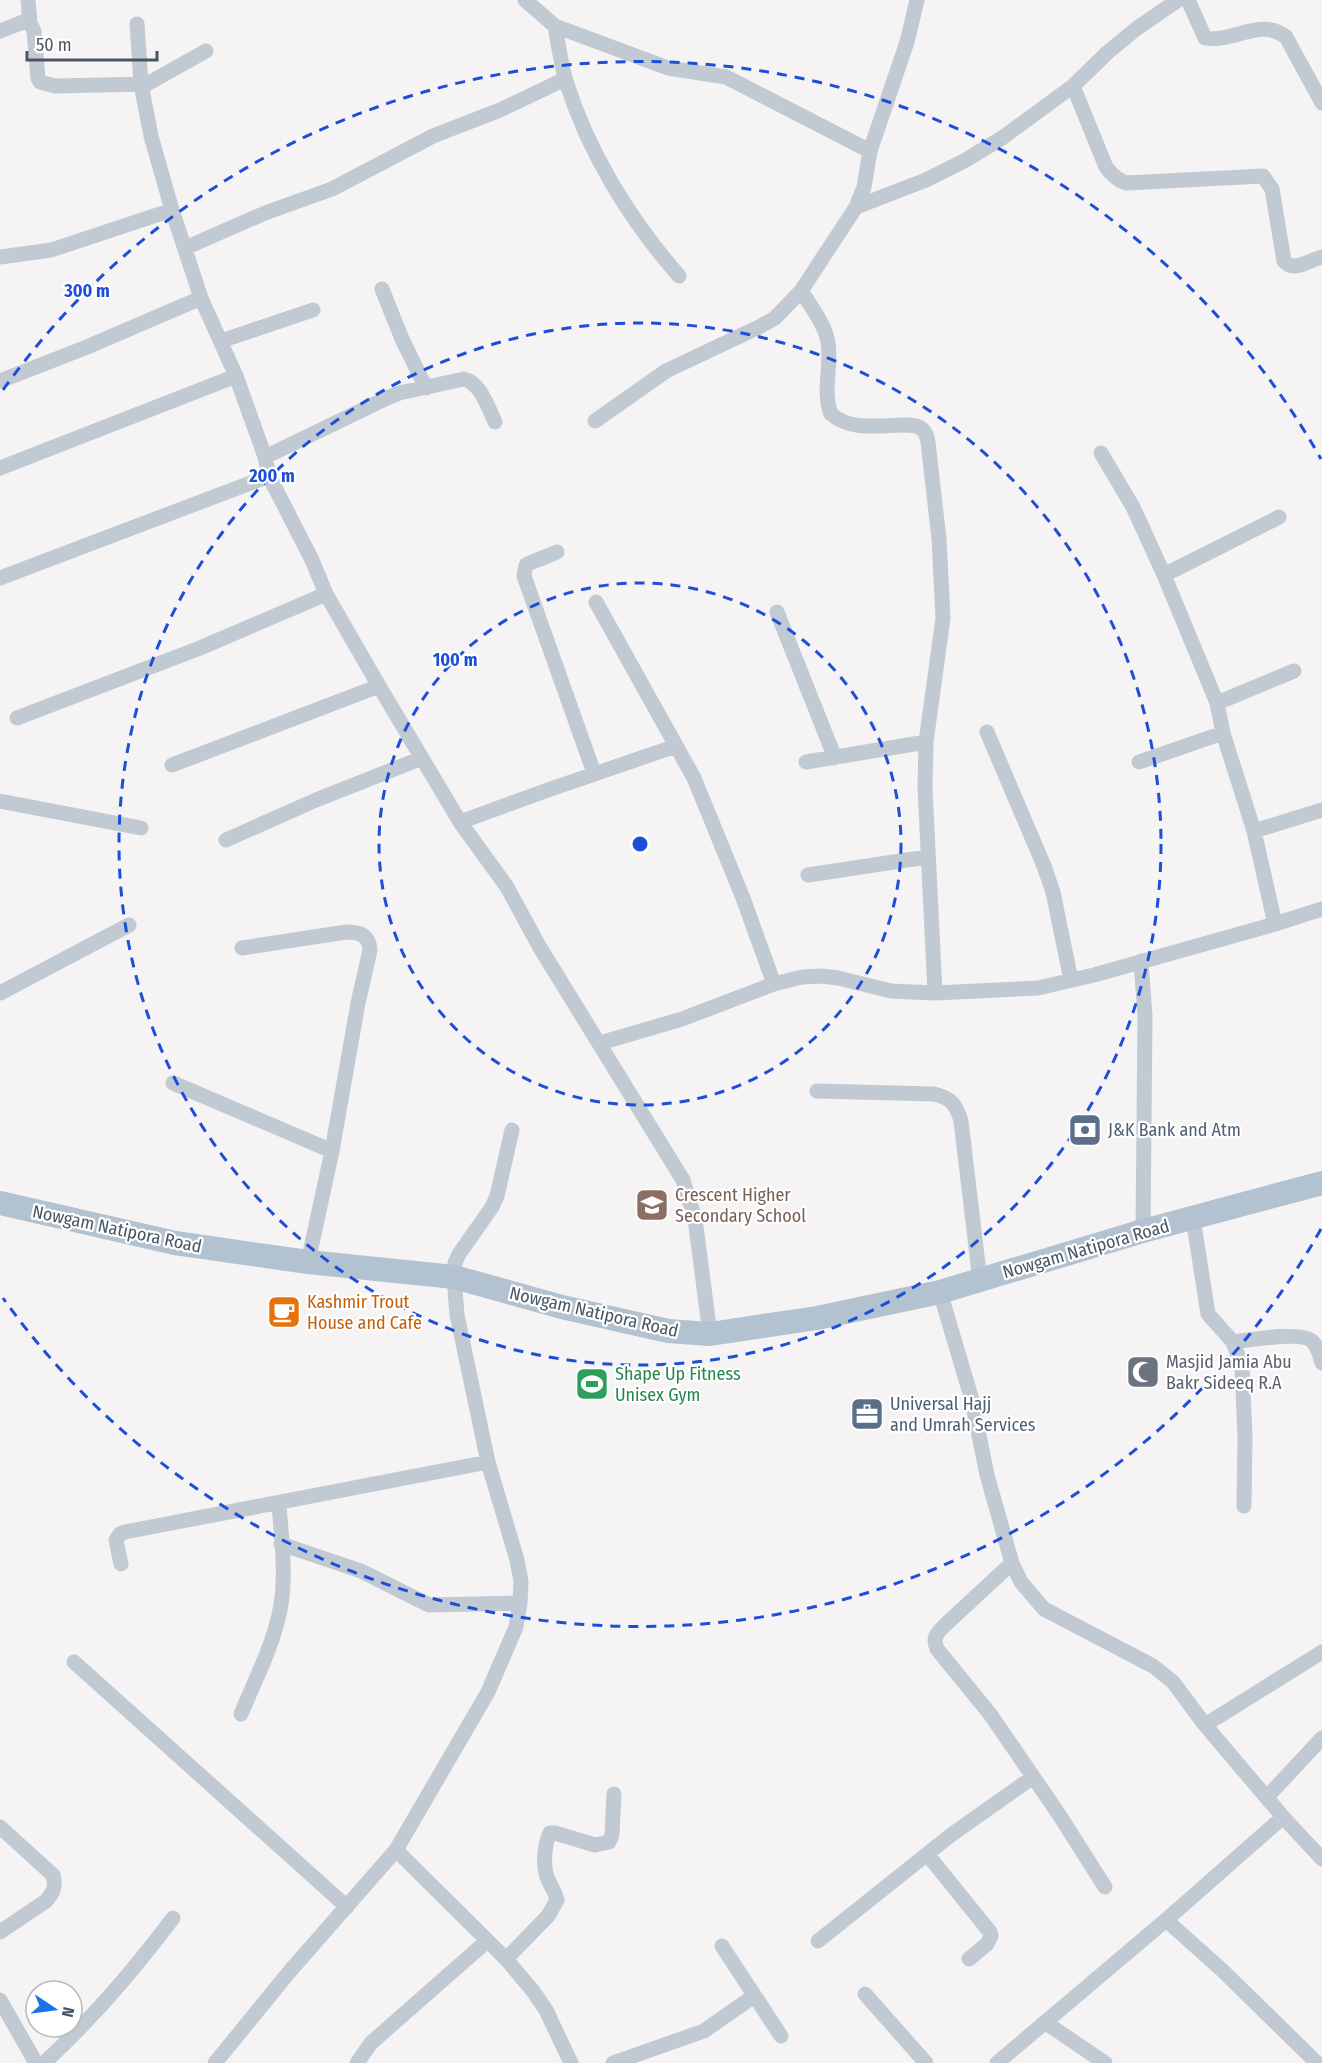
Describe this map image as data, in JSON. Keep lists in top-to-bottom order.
{
  "streets": {
    "main road": ["Nowgam Natipora Road"]
  },
  "places": {
    "bank": ["J&K Bank and Atm"],
    "school or university": ["Crescent Higher Secondary School"],
    "cafe": ["Kashmir Trout House and Cafe"],
    "mosque": ["Masjid Jamia Abu Bakr Sideeq R.A"],
    "sports": ["Shape Up Fitness Unisex Gym"],
    "office": ["Universal Hajj and Umrah Services"]
  },
  "scale_bar": "50 m",
  "north": "right",
  "rings": ["300 m", "200 m", "100 m"]
}
